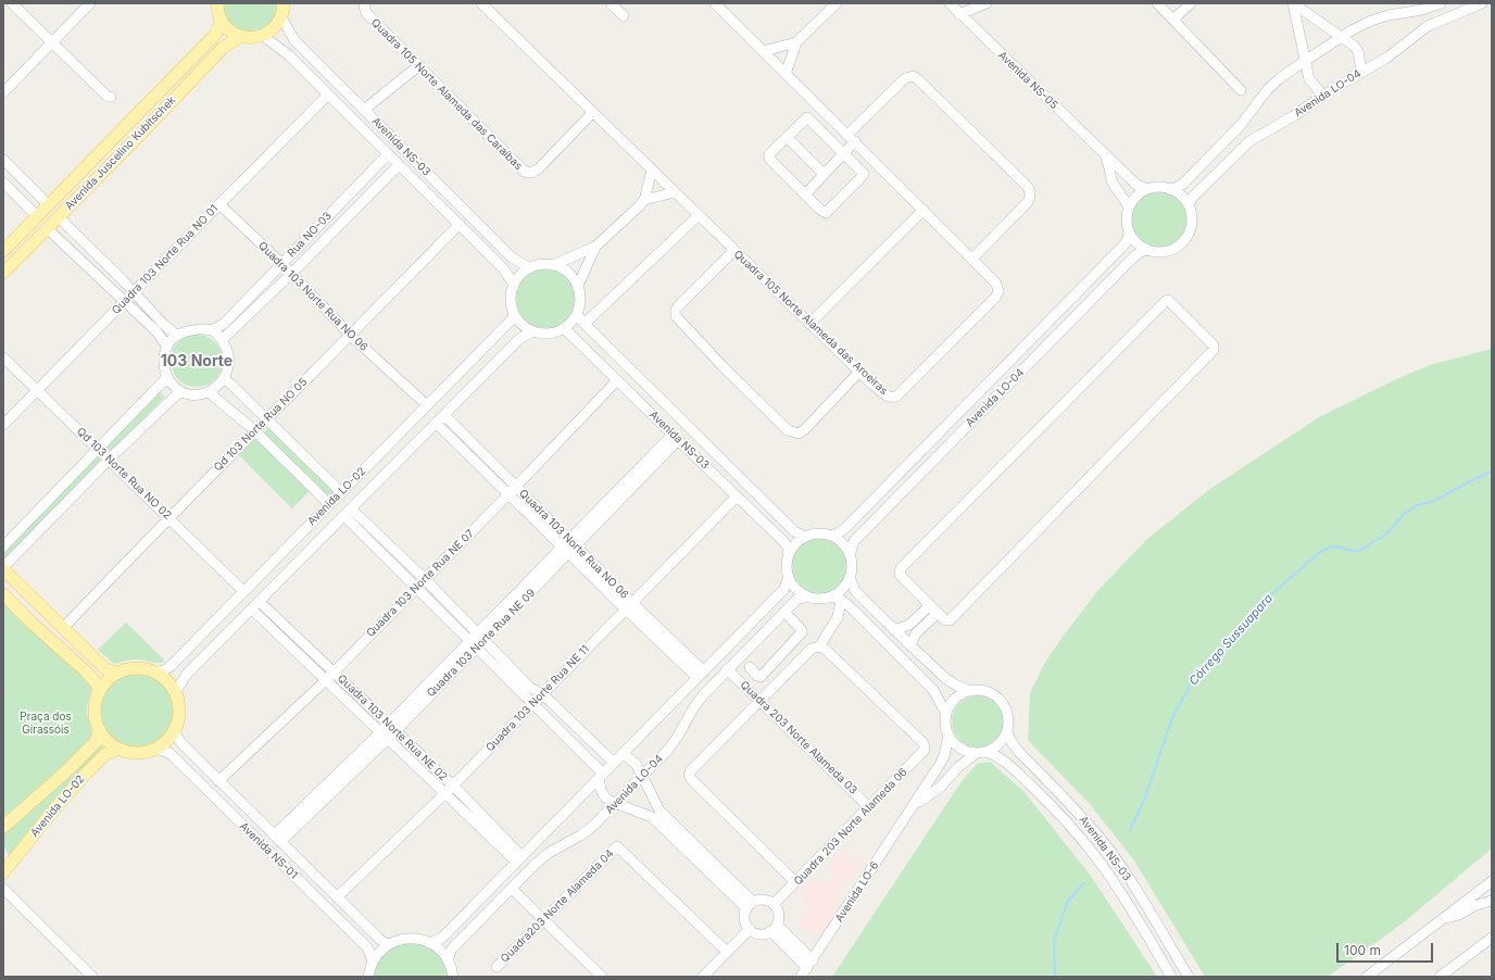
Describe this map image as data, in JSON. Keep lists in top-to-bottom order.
{
  "streets": {
    "main road": ["Avenida Juscelino Kubitschek", "Avenida LO-02"],
    "street": [
      "Avenida NS-05",
      "Avenida LO-04",
      "Quadra 105 Norte Alameda das Caraíbas",
      "Avenida NS-03",
      "Rua NO-03",
      "Quadra 103 Norte Rua NO 01",
      "Quadra 103 Norte Rua NO 06",
      "Quadra 105 Norte Alameda das Aroeiras",
      "Qd 103 Norte Rua NO 05",
      "Qd 103 Norte Rua NO 02",
      "Quadra 103 Norte Rua NE 07",
      "Quadra 103 Norte Rua NE 09",
      "Quadra 103 Norte Rua NE 11",
      "Quadra 103 Norte Rua NE 02",
      "Quadra 203 Norte Alameda 03",
      "Quadra 203 Norte Alameda 06",
      "Avenida NS-01",
      "Avenida LO-6",
      "Quadra203 Norte Alameda 04"
    ]
  },
  "crossings": [
    ["Avenida NS-05", "Avenida LO-04"],
    ["Avenida LO-04", "Avenida NS-03"],
    ["Avenida LO-04", "Quadra 203 Norte Alameda 03"],
    ["Quadra 105 Norte Alameda das Caraíbas", "Quadra 105 Norte Alameda das Aroeiras"],
    ["Avenida NS-03", "Rua NO-03"],
    ["Avenida NS-03", "Quadra 103 Norte Rua NO 01"],
    ["Avenida NS-03", "Qd 103 Norte Rua NO 05"],
    ["Avenida NS-03", "Avenida LO-02"],
    ["Avenida NS-03", "Quadra 103 Norte Rua NE 07"],
    ["Avenida NS-03", "Quadra 103 Norte Rua NE 09"],
    ["Avenida NS-03", "Quadra 103 Norte Rua NE 11"],
    ["Avenida NS-03", "Avenida LO-6"],
    ["Rua NO-03", "Quadra 103 Norte Rua NO 06"],
    ["Quadra 103 Norte Rua NO 01", "Quadra 103 Norte Rua NO 06"],
    ["Quadra 103 Norte Rua NO 01", "Qd 103 Norte Rua NO 02"],
    ["Quadra 103 Norte Rua NO 06", "Qd 103 Norte Rua NO 05"],
    ["Quadra 103 Norte Rua NO 06", "Avenida LO-02"],
    ["Quadra 103 Norte Rua NO 06", "Quadra 103 Norte Rua NE 07"],
    ["Quadra 103 Norte Rua NO 06", "Quadra 103 Norte Rua NE 09"],
    ["Quadra 103 Norte Rua NO 06", "Quadra 103 Norte Rua NE 11"],
    ["Qd 103 Norte Rua NO 05", "Qd 103 Norte Rua NO 02"],
    ["Qd 103 Norte Rua NO 02", "Avenida LO-02"],
    ["Avenida LO-02", "Quadra 103 Norte Rua NE 02"],
    ["Avenida LO-02", "Avenida NS-01"],
    ["Quadra 103 Norte Rua NE 07", "Quadra 103 Norte Rua NE 02"],
    ["Quadra 103 Norte Rua NE 07", "Avenida NS-01"],
    ["Quadra 103 Norte Rua NE 09", "Quadra 103 Norte Rua NE 02"],
    ["Quadra 103 Norte Rua NE 09", "Avenida NS-01"],
    ["Quadra 103 Norte Rua NE 11", "Quadra 103 Norte Rua NE 02"],
    ["Quadra 103 Norte Rua NE 11", "Avenida NS-01"],
    ["Quadra 203 Norte Alameda 03", "Quadra 203 Norte Alameda 06"]
  ],
  "districts": ["103 Norte"],
  "water": ["Córrego Sussuapara"],
  "parks": ["Praça dos Girassóis"],
  "scale_bar": "100 m"
}
